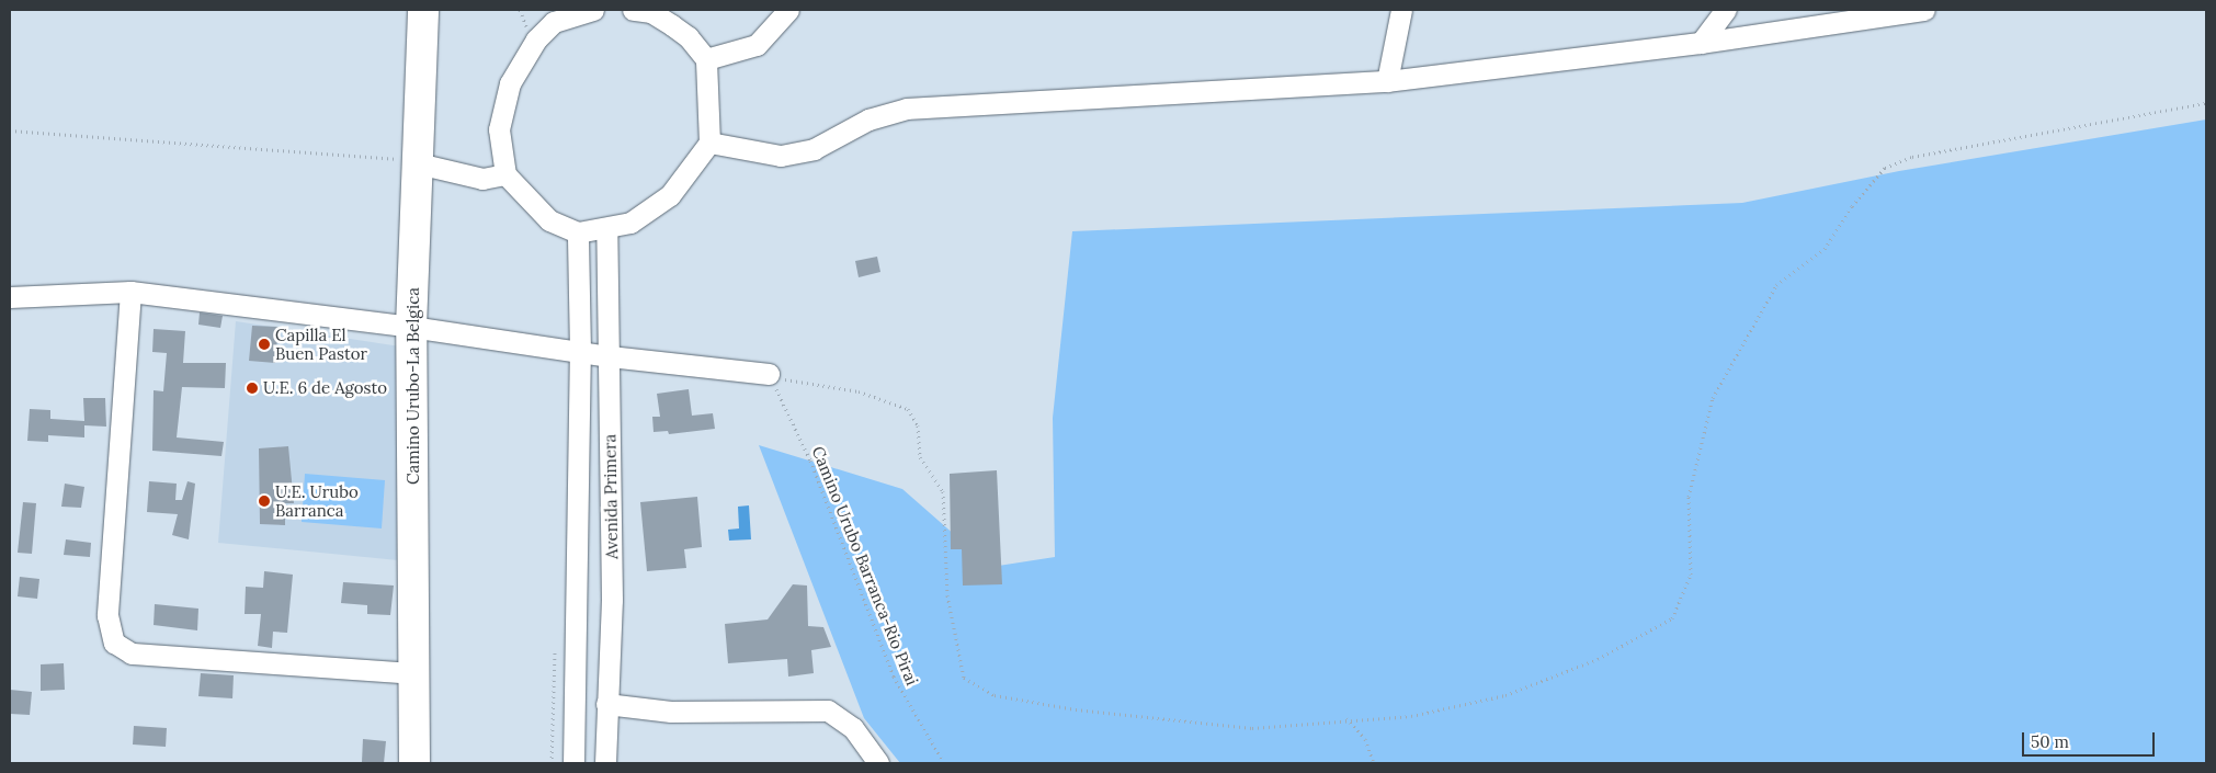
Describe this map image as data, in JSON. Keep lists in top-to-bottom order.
{
  "streets": {
    "main road": ["Camino Urubo-La Belgica"],
    "street": ["Avenida Primera"],
    "path": ["Camino Urubo Barranca-Rio Pirai"]
  },
  "places": ["Capilla El Buen Pastor", "U.E. 6 de Agosto", "U.E. Urubo Barranca"],
  "scale_bar": "50 m"
}
